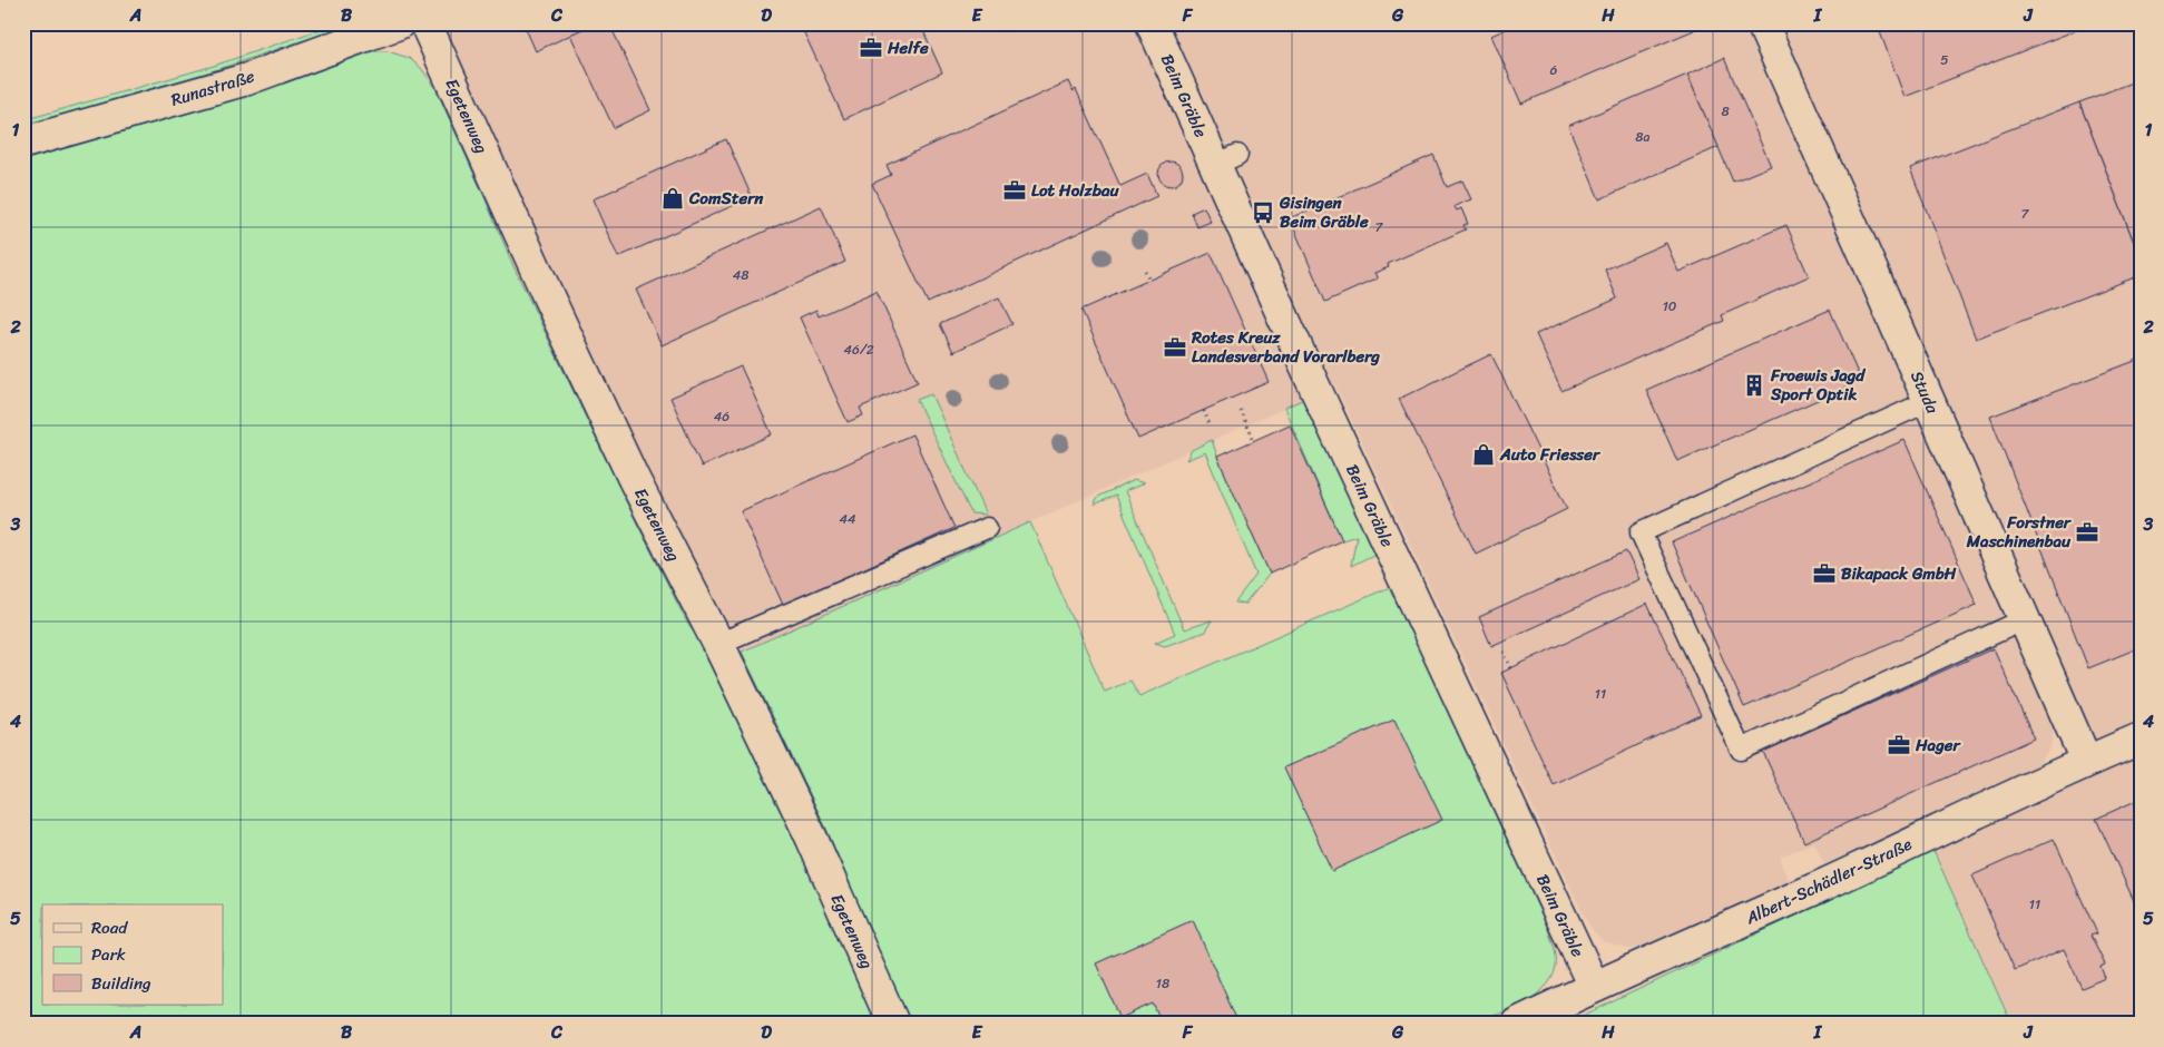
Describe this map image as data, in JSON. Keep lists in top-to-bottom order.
{
  "streets": {
    "street": [
      "Runastraße",
      "Beim Gräble",
      "Egetenweg",
      "Studa",
      "Albert-Schädler-Straße"
    ]
  },
  "crossings": [
    ["Beim Gräble", "Albert-Schädler-Straße"],
    ["Studa", "Albert-Schädler-Straße"]
  ],
  "places": {
    "office": [
      "Helfe",
      "Lot Holzbau",
      "Rotes Kreuz Landesverband Vorarlberg",
      "Forstner Maschinenbau",
      "Bikapack GmbH",
      "Hager"
    ],
    "shop": ["ComStern", "Auto Friesser"],
    "bus stop": ["Gisingen Beim Gräble"],
    "building": ["Froewis Jagd Sport Optik"]
  },
  "house_numbers": [
    "5",
    "6",
    "8",
    "8a",
    "7",
    "7",
    "48",
    "10",
    "46/2",
    "46",
    "44",
    "11",
    "11",
    "18"
  ],
  "legend": ["Road", "Park", "Building"],
  "grid": {
    "columns": [
      "A",
      "B",
      "C",
      "D",
      "E",
      "F",
      "G",
      "H",
      "I",
      "J"
    ],
    "rows": [
      "1",
      "2",
      "3",
      "4",
      "5"
    ]
  }
}
